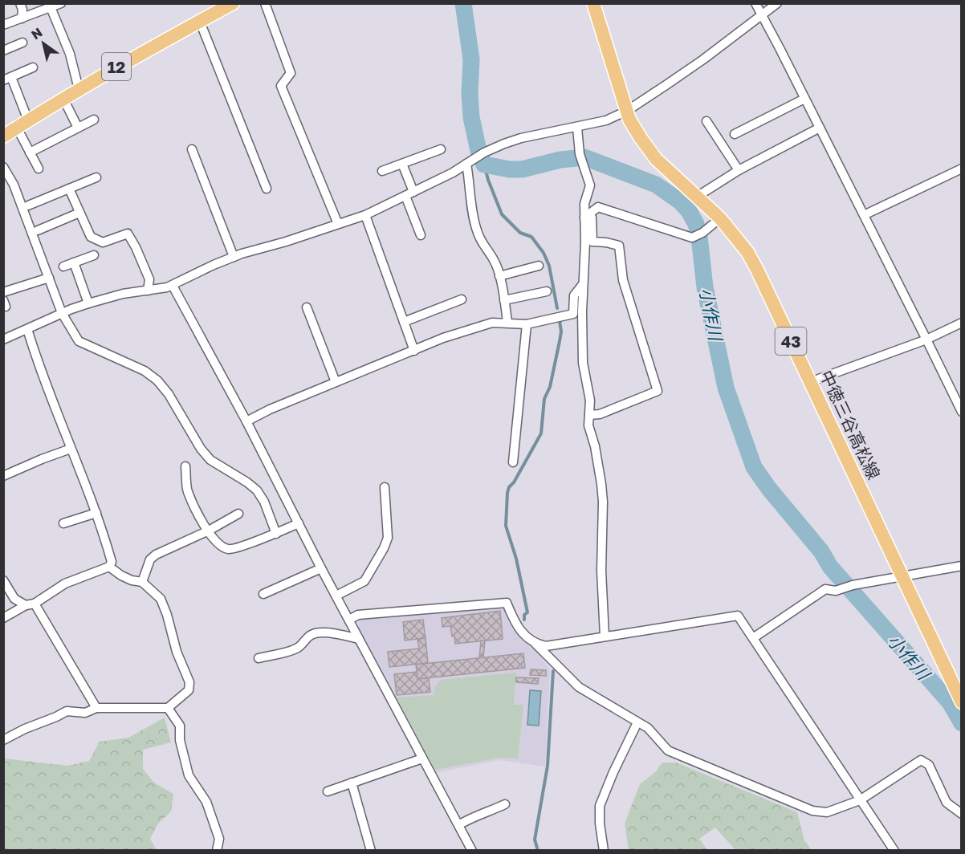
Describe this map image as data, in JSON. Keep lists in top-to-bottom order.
{
  "streets": {
    "main road": ["12", "43", "中徳三谷高松線"]
  },
  "water": ["小作川"],
  "north": "top left"
}
